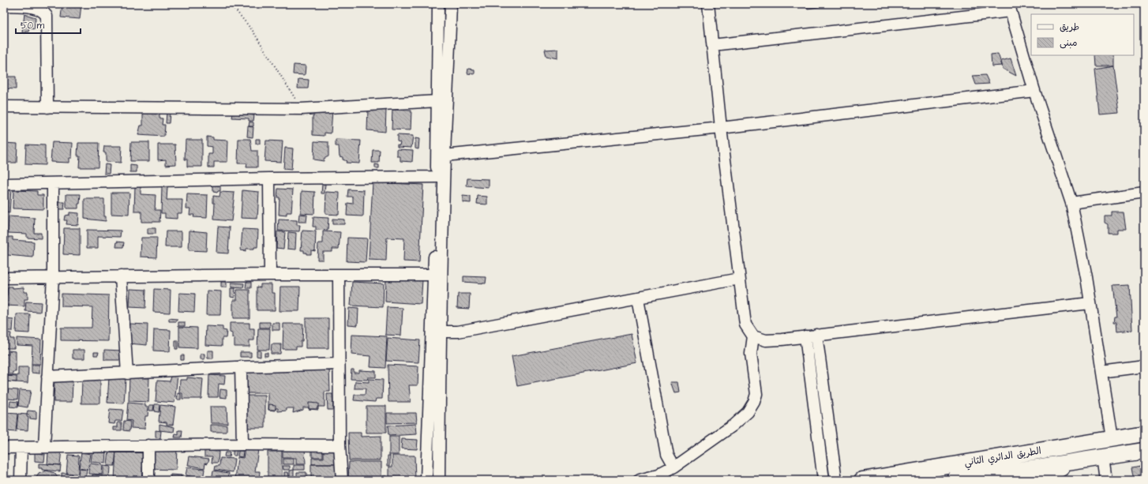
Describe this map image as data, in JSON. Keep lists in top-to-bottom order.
{
  "streets": {
    "highway": ["الطريق الدائري الثاني"]
  },
  "legend": ["طريق", "مبنى"],
  "scale_bar": "50 m"
}
